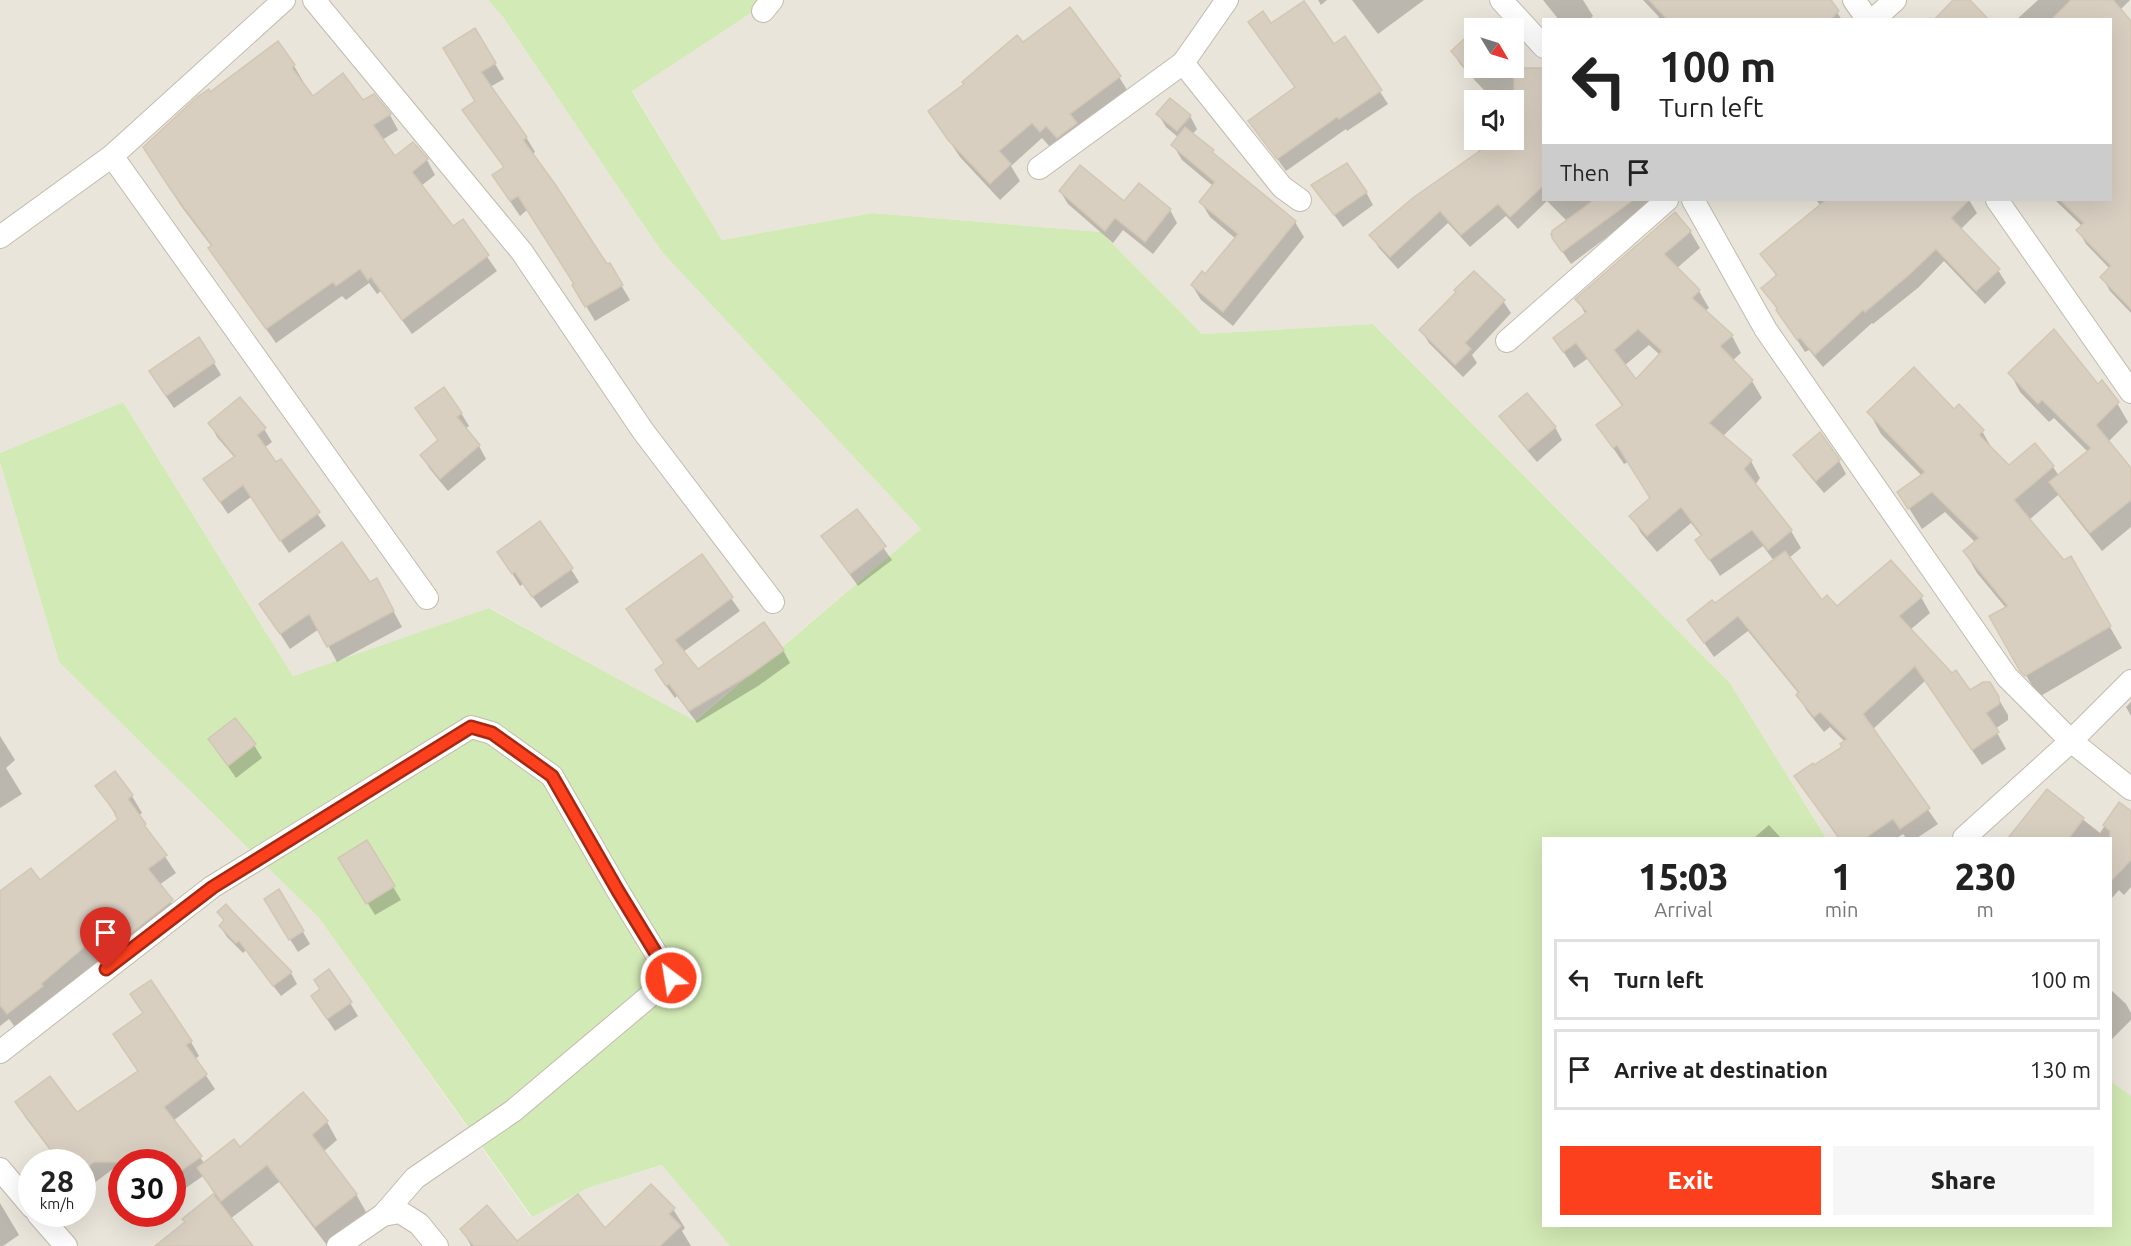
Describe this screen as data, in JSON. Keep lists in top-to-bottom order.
{
  "north": "bottom right",
  "page": {
    "turn": ["100 m", "Turn left"],
    "then": "Then",
    "eta": [
      "15:03",
      "Arrival",
      "1",
      "min",
      "230",
      "m"
    ],
    "list": [
      {
        "name": "Turn left",
        "value": "100 m"
      },
      {
        "name": "Arrive at destination",
        "value": "130 m"
      }
    ],
    "buttons": ["Exit", "Share"],
    "speed": "28 km/h",
    "limit": "30"
  }
}
